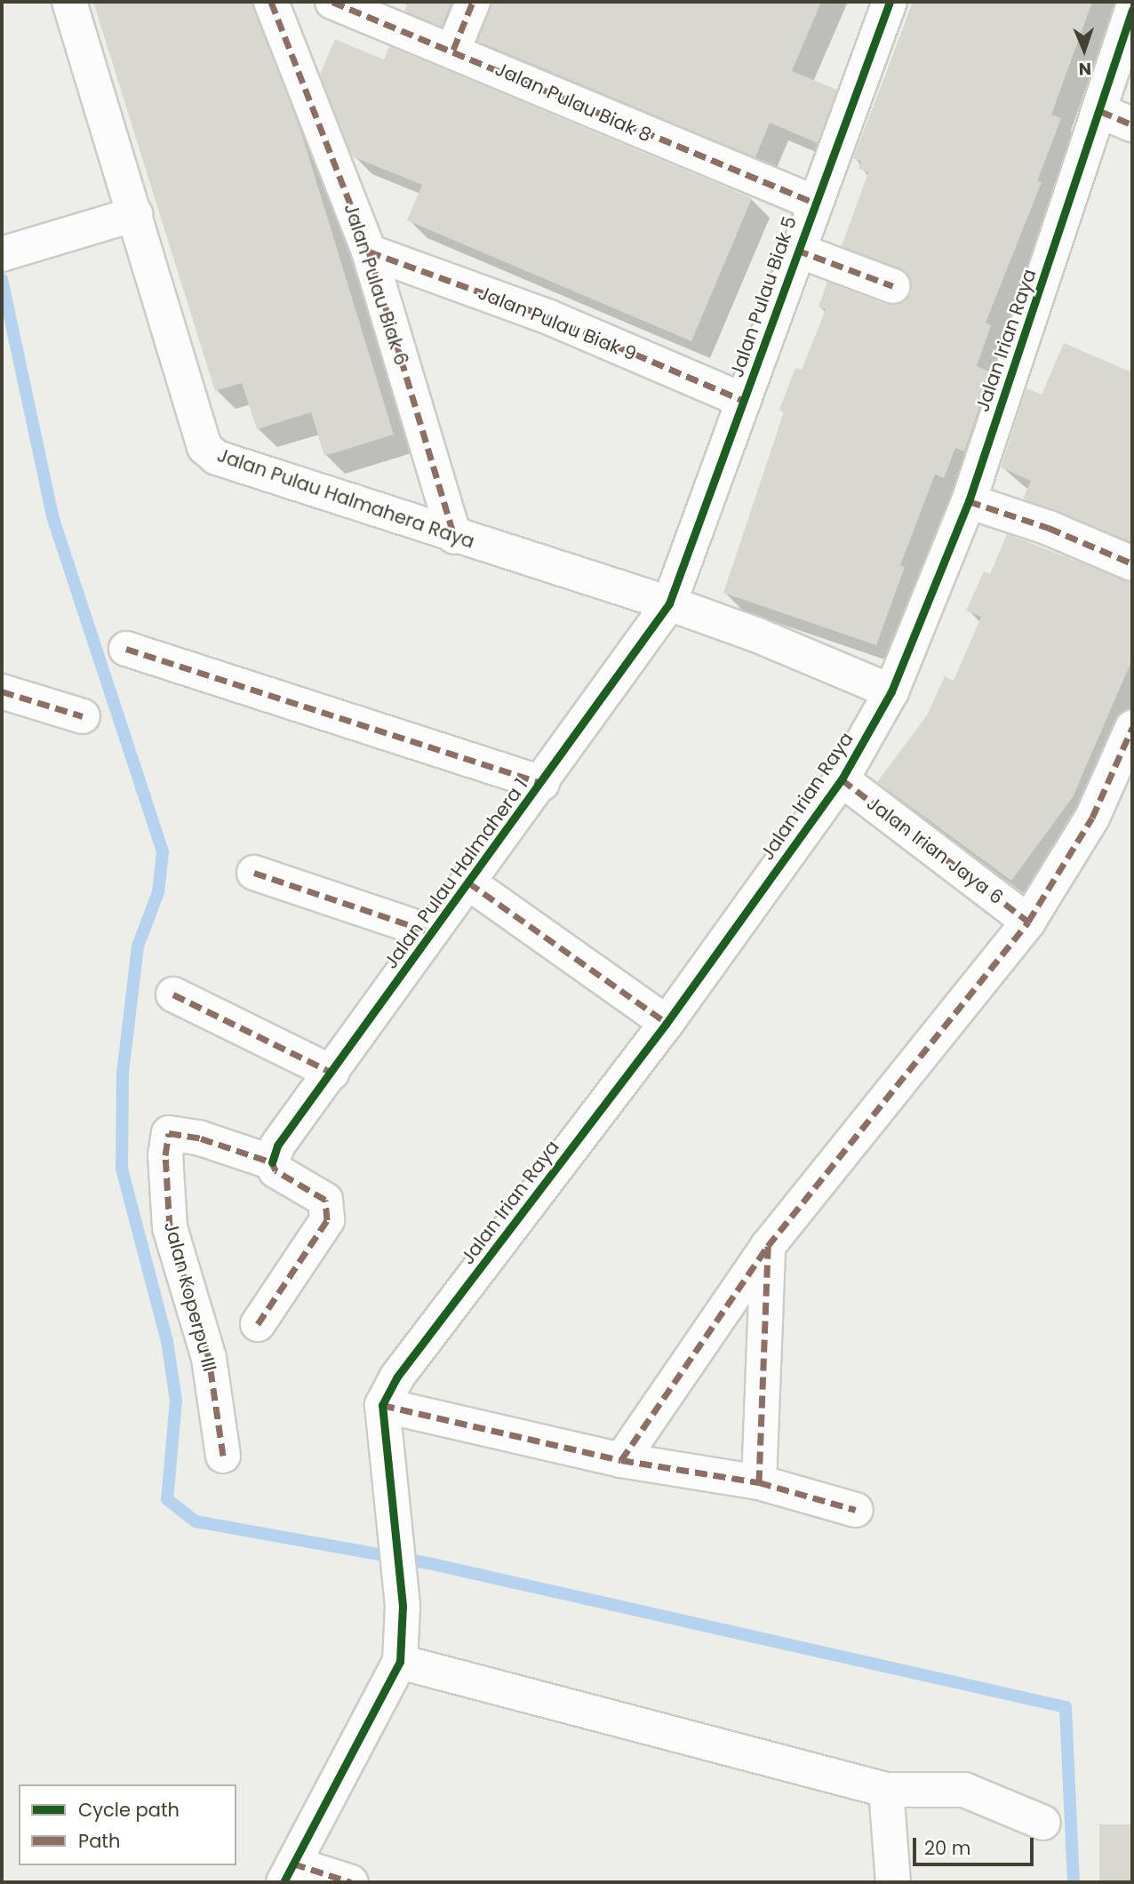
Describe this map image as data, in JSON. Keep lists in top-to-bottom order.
{
  "streets": {
    "street": [
      "Jalan Pulau Biak 8",
      "Jalan Pulau Biak 6",
      "Jalan Pulau Biak 5",
      "Jalan Pulau Biak 9",
      "Jalan Irian Raya",
      "Jalan Pulau Halmahera Raya",
      "Jalan Irian Jaya 6",
      "Jalan Pulau Halmahera 1",
      "Jalan Koperpu III"
    ]
  },
  "crossings": [
    ["Jalan Pulau Biak 8", "Jalan Pulau Biak 5"],
    ["Jalan Pulau Biak 6", "Jalan Pulau Biak 9"],
    ["Jalan Pulau Biak 6", "Jalan Pulau Halmahera Raya"],
    ["Jalan Pulau Biak 5", "Jalan Pulau Biak 9"],
    ["Jalan Pulau Biak 5", "Jalan Pulau Halmahera Raya"],
    ["Jalan Pulau Biak 5", "Jalan Pulau Halmahera 1"],
    ["Jalan Irian Raya", "Jalan Pulau Halmahera Raya"],
    ["Jalan Irian Raya", "Jalan Irian Jaya 6"],
    ["Jalan Pulau Halmahera Raya", "Jalan Pulau Halmahera 1"],
    ["Jalan Pulau Halmahera 1", "Jalan Koperpu III"]
  ],
  "legend": ["Cycle path", "Path"],
  "scale_bar": "20 m",
  "north": "bottom"
}
